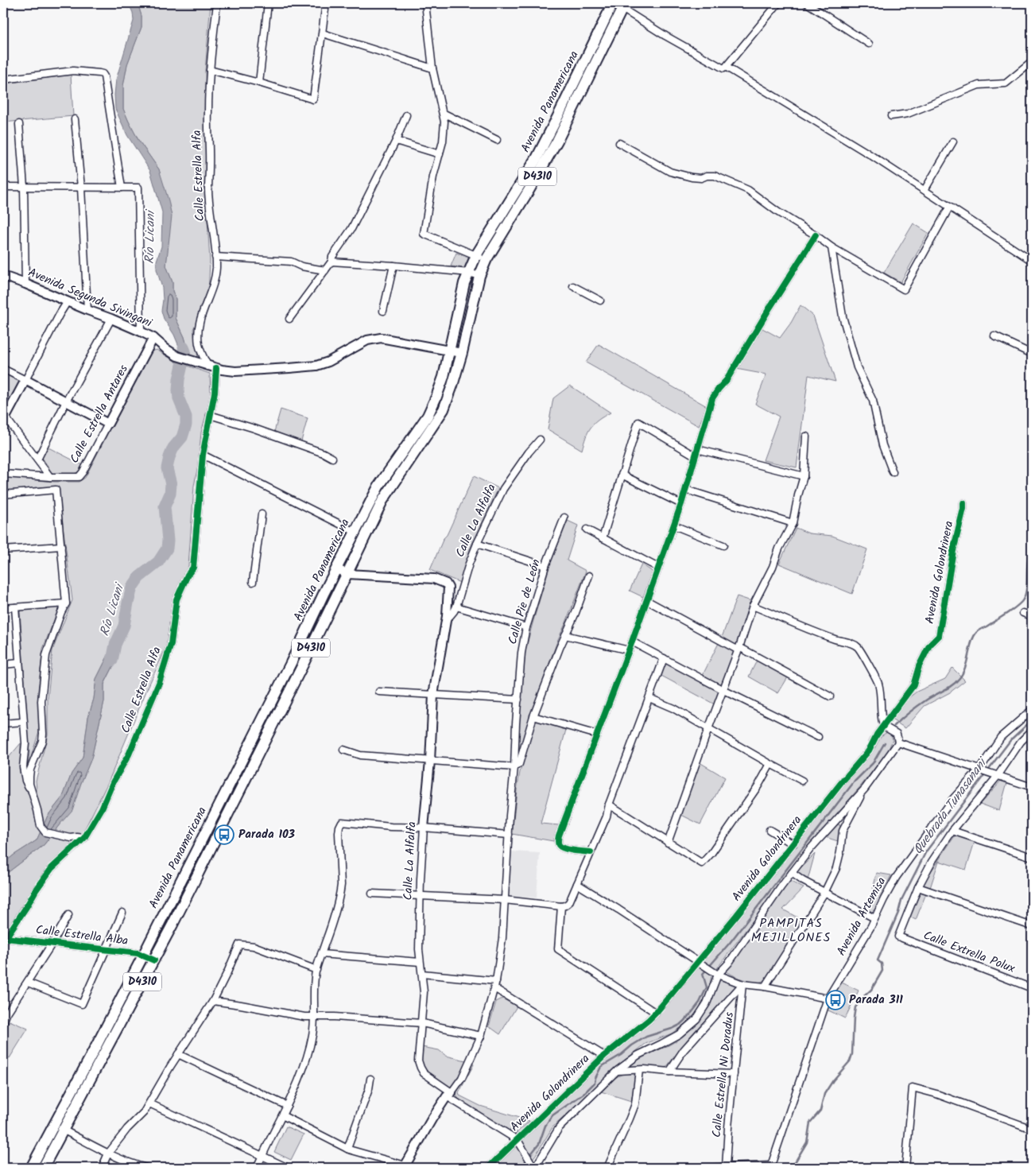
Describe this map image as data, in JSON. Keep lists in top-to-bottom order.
{
  "streets": {
    "main road": ["Avenida Panamericana", "D4310"],
    "street": [
      "Calle Estrella Alfa",
      "Avenida Segunda Sivingani",
      "Calle Estrella Antares",
      "Calle La Alfalfa",
      "Avenida Golondrinera",
      "Calle Pie de León",
      "Avenida Artemisa",
      "Calle Estrella Alba",
      "Calle Extrella Polux",
      "Calle Estrella Ni Doradus"
    ]
  },
  "crossings": [
    ["Avenida Panamericana", "Avenida Segunda Sivingani"],
    ["Avenida Panamericana", "Calle La Alfalfa"],
    ["Avenida Panamericana", "Calle Estrella Alba"],
    ["Calle Estrella Alfa", "Avenida Segunda Sivingani"],
    ["Calle Estrella Alfa", "Calle Estrella Alba"],
    ["Avenida Segunda Sivingani", "Calle Estrella Antares"],
    ["Calle La Alfalfa", "Calle Pie de León"]
  ],
  "districts": ["PAMPITAS MEJILLONES"],
  "water": ["Río Licani", "Quebrada Tunasanani"],
  "places": {
    "bus stop": ["Parada 103", "Parada 311"]
  }
}
